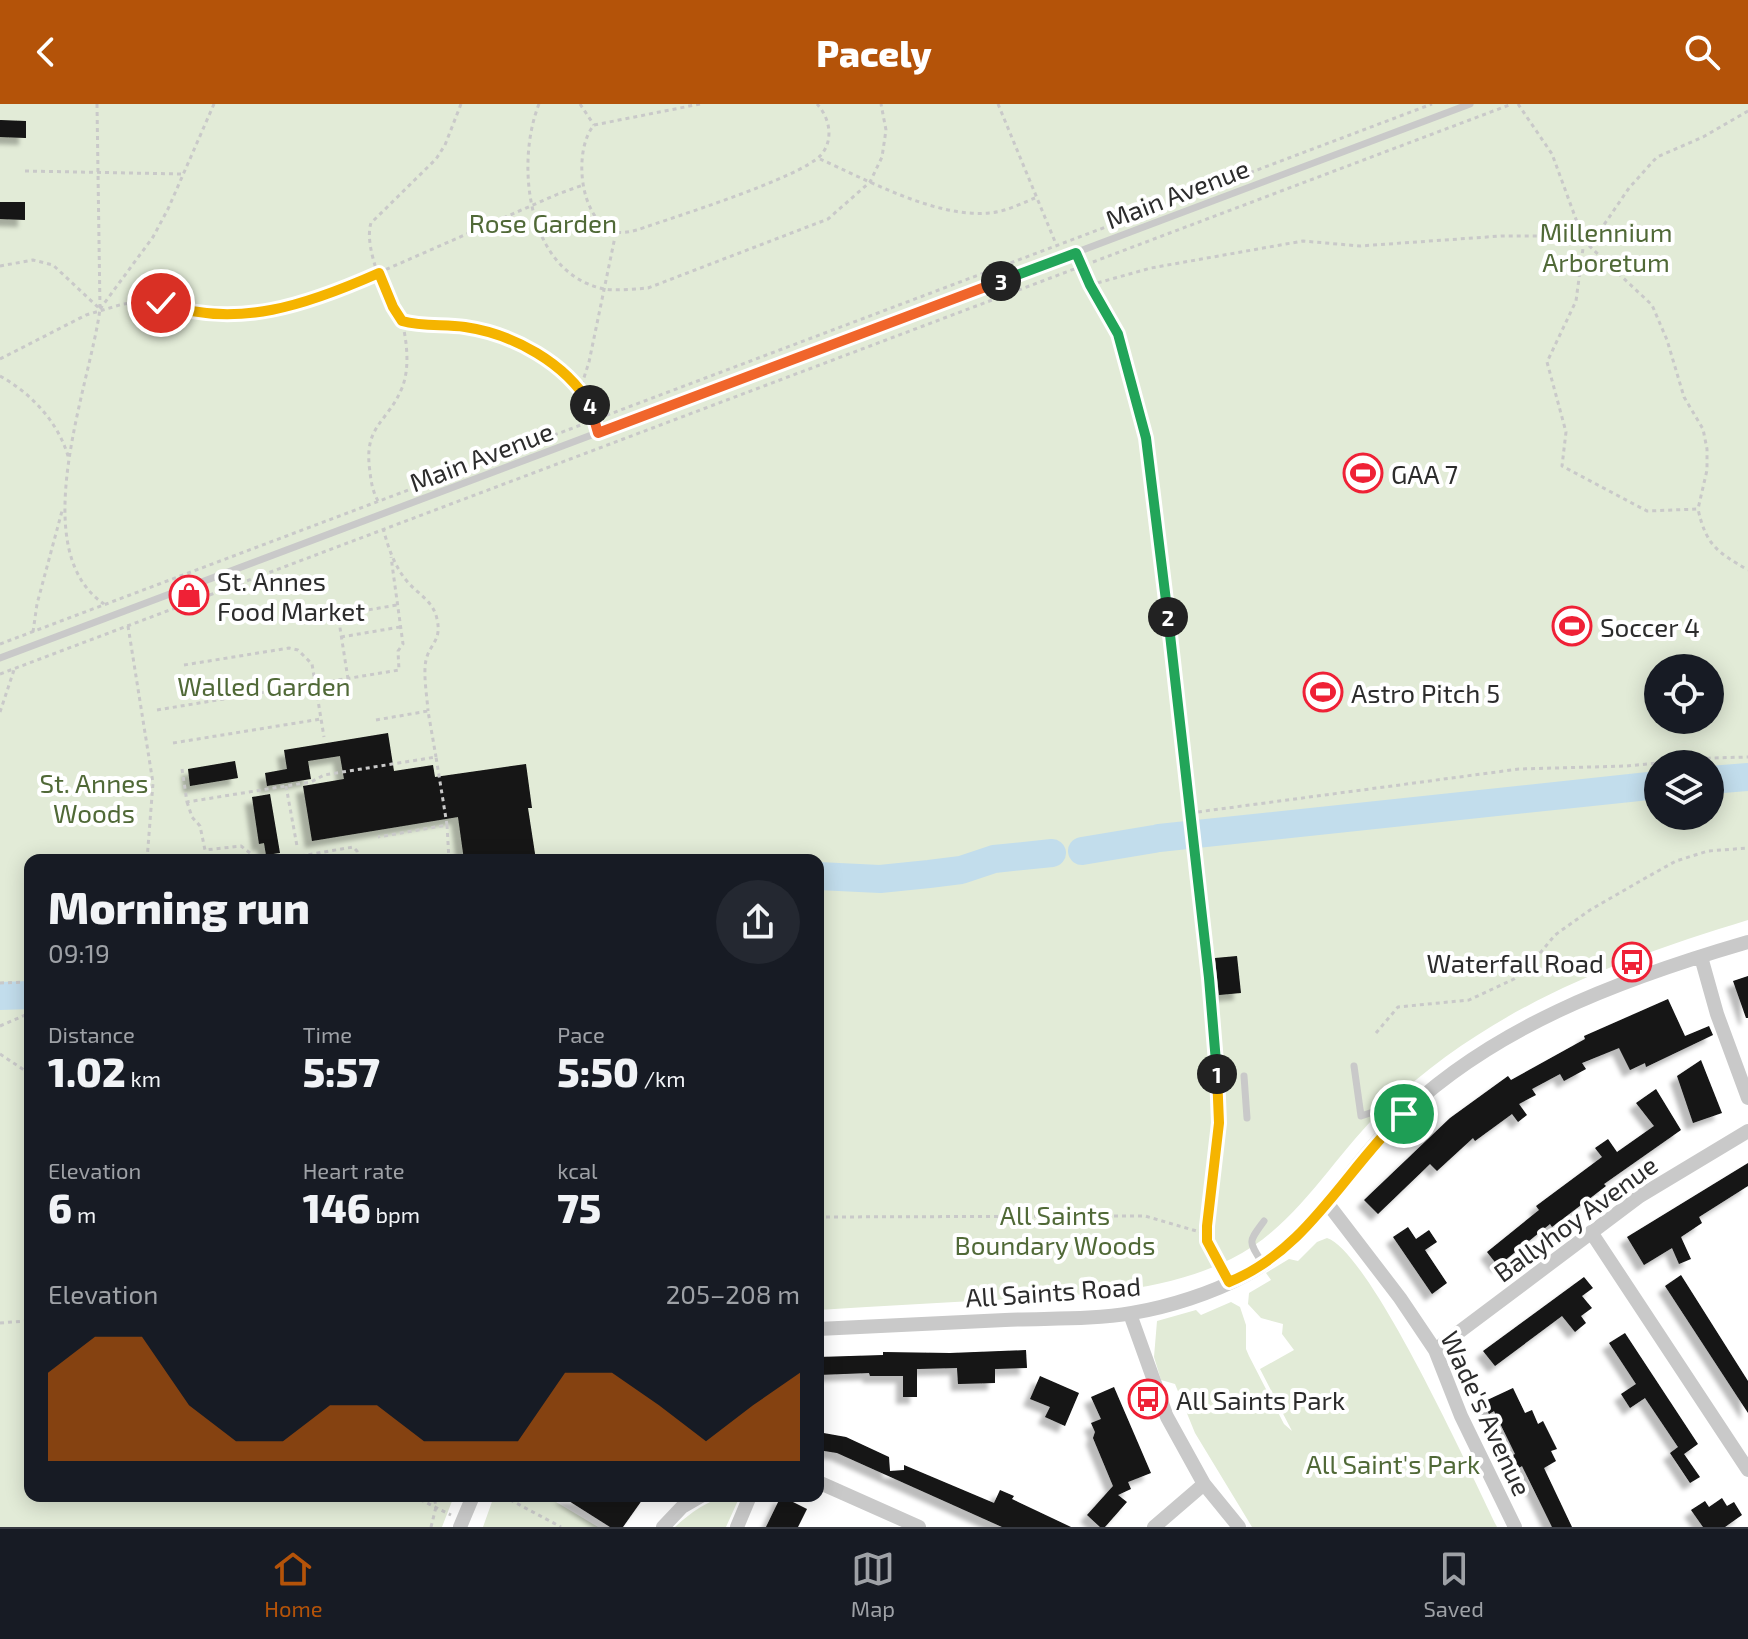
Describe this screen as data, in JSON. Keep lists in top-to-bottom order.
{
  "streets": {
    "street": ["Ballyhoy Avenue", "All Saints Road", "Wade's Avenue"],
    "lane": ["Main Avenue"]
  },
  "crossings": [
    ["Ballyhoy Avenue", "Wade's Avenue"],
    ["All Saints Road", "Wade's Avenue"]
  ],
  "parks": [
    "Rose Garden",
    "Millennium Arboretum",
    "Walled Garden",
    "St. Annes Woods",
    "All Saints Boundary Woods",
    "All Saint's Park"
  ],
  "places": {
    "sports": ["GAA 7", "Soccer 4", "Astro Pitch 5"],
    "shop": ["St. Annes Food Market"],
    "bus stop": ["Waterfall Road", "All Saints Park"]
  },
  "page": {
    "header": "Pacely",
    "pins": [
      "3",
      "4",
      "2",
      "1"
    ],
    "heading": ["Morning run", "09:19"],
    "stats": [
      ["Distance", "1.02 km"],
      ["Time", "5:57"],
      ["Pace", "5:50 /km"],
      ["Elevation", "6 m"],
      ["Heart rate", "146 bpm"],
      ["kcal", "75"]
    ],
    "chart": ["Elevation", "205–208 m"],
    "tabs": ["Home", "Map", "Saved"]
  }
}
